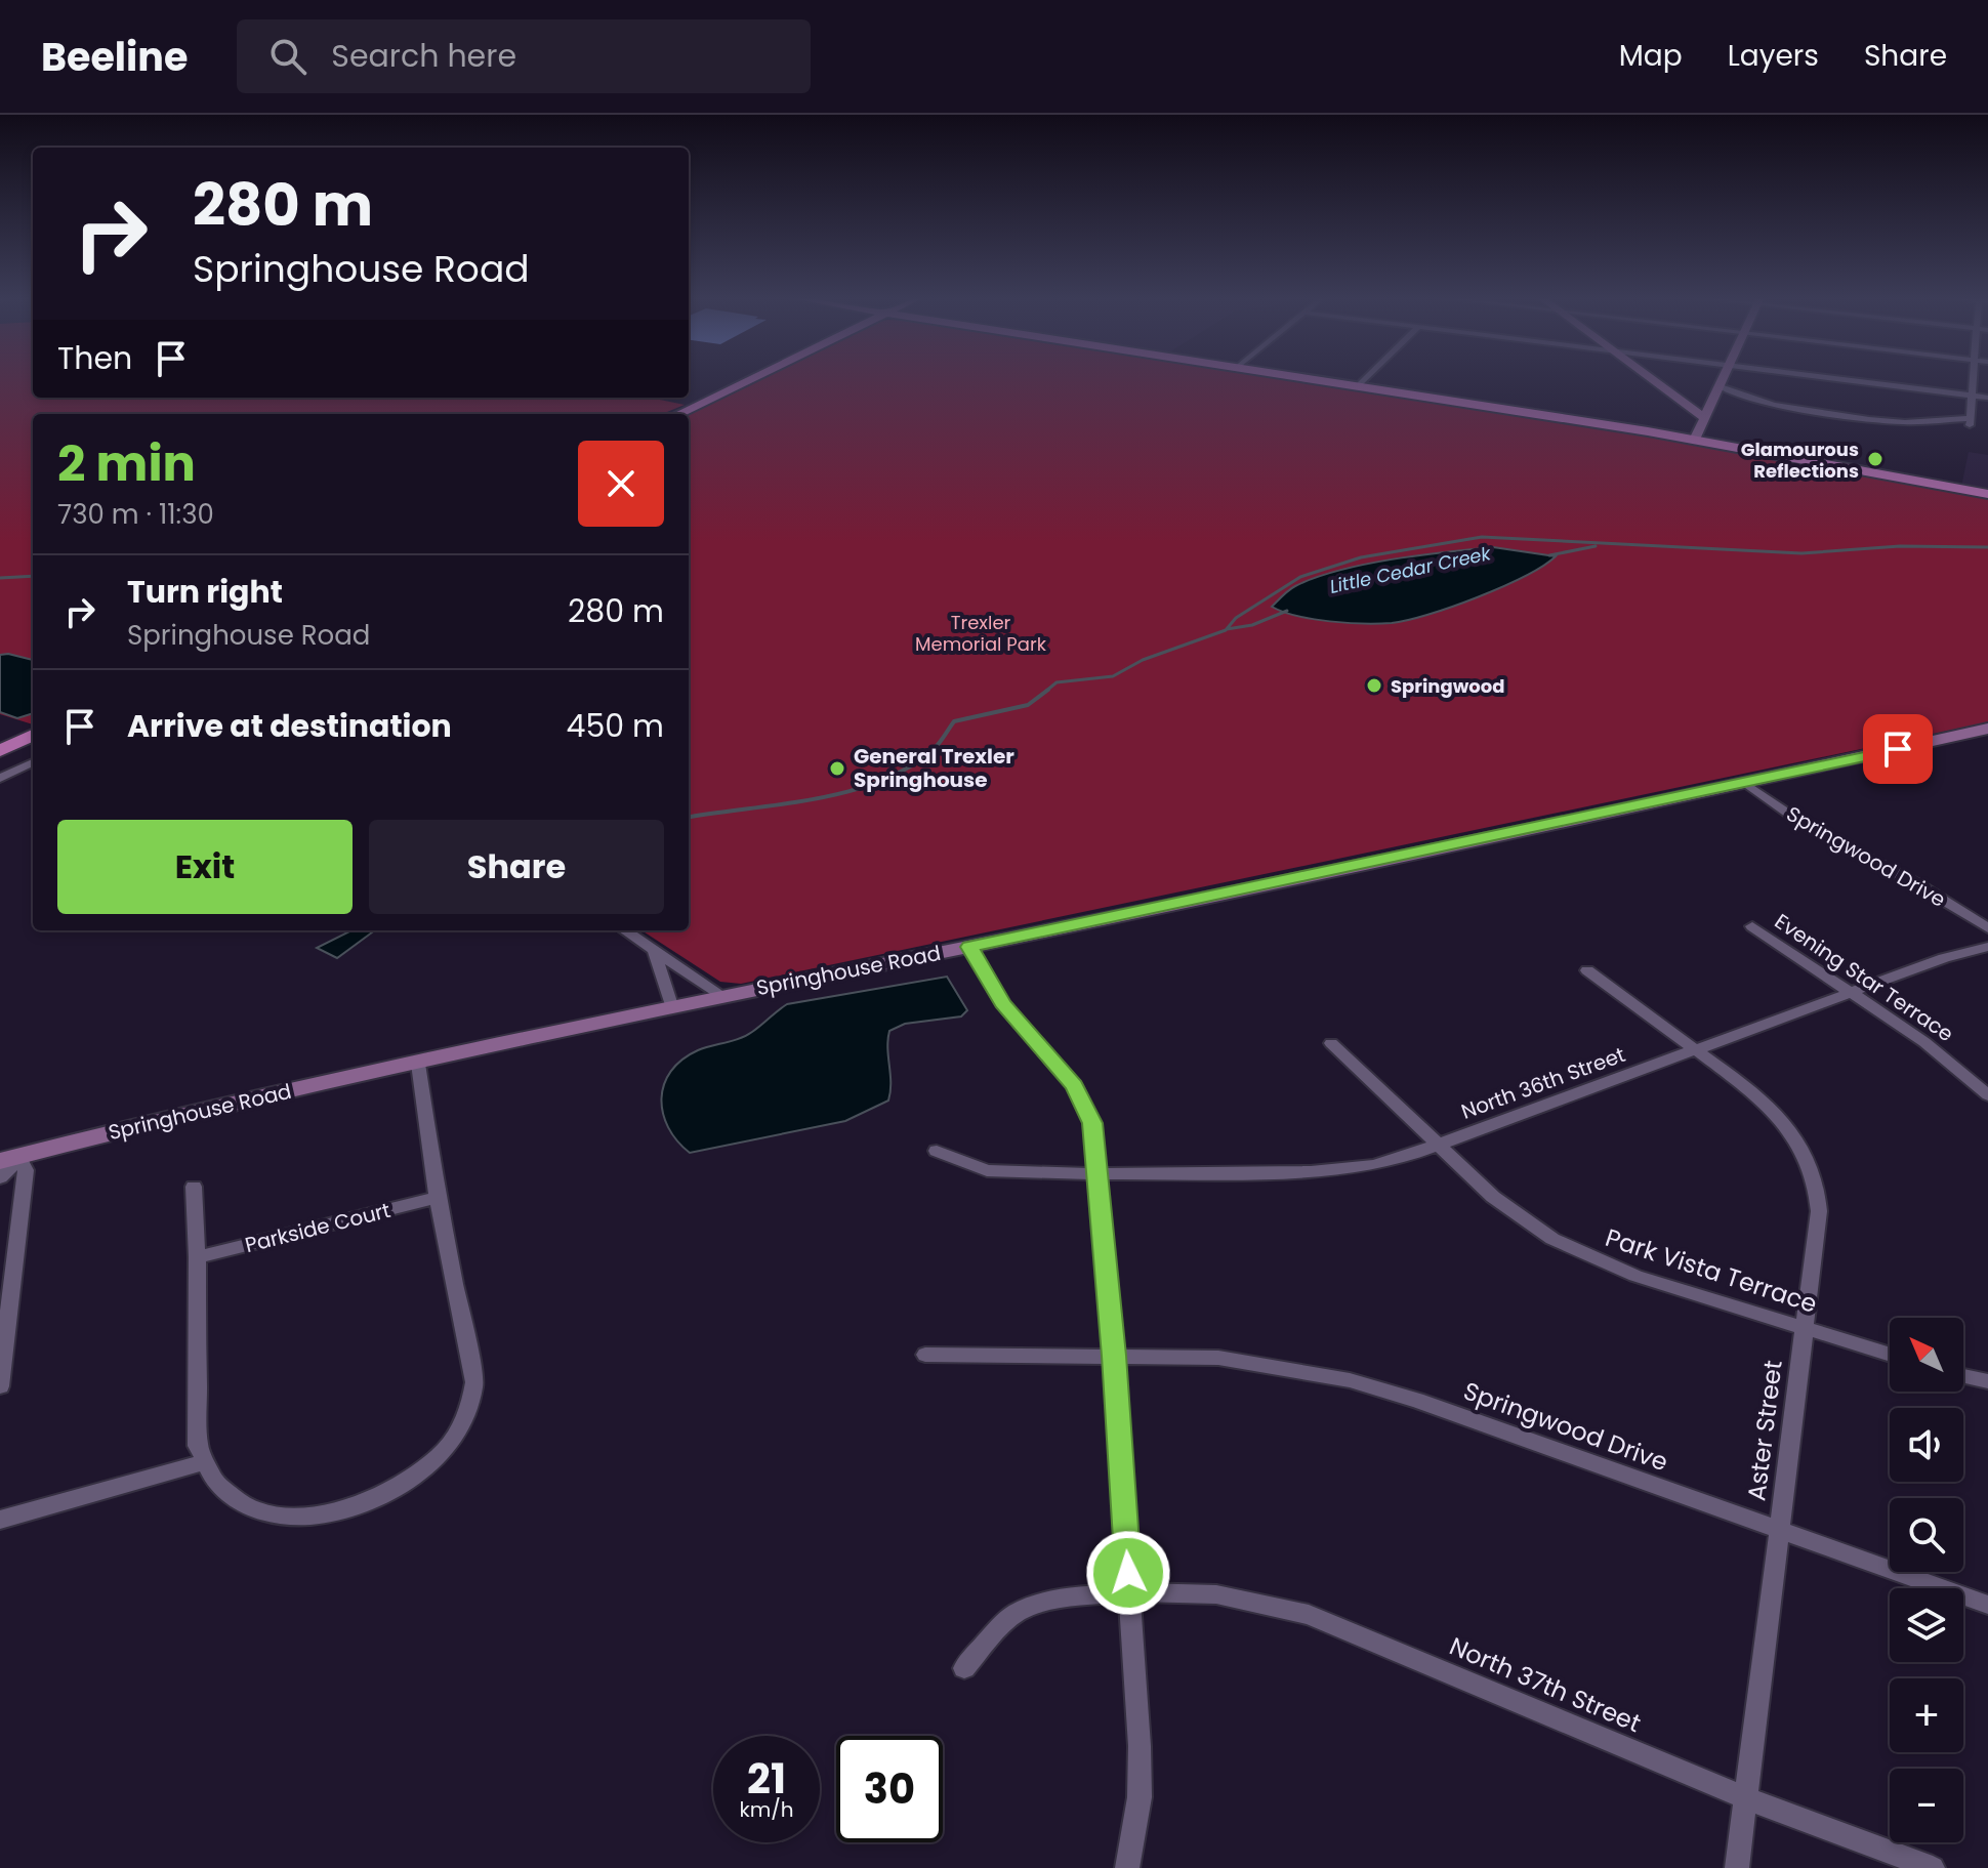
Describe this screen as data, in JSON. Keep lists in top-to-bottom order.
{
  "streets": {
    "street": [
      "Springwood Drive",
      "Springhouse Road",
      "Evening Star Terrace",
      "North 36th Street",
      "Parkside Court",
      "Park Vista Terrace",
      "Aster Street",
      "North 37th Street"
    ]
  },
  "crossings": [
    ["Springwood Drive", "Springhouse Road"],
    ["Springwood Drive", "Aster Street"],
    ["Evening Star Terrace", "North 36th Street"],
    ["North 36th Street", "Park Vista Terrace"],
    ["North 36th Street", "Aster Street"],
    ["Park Vista Terrace", "Aster Street"],
    ["Aster Street", "North 37th Street"]
  ],
  "water": ["Little Cedar Creek"],
  "parks": ["Trexler Memorial Park"],
  "places": ["Glamourous Reflections", "Springwood", "General Trexler Springhouse"],
  "north": "top left",
  "page": {
    "header": "Beeline",
    "search": "Search here",
    "nav": ["Map", "Layers", "Share"],
    "turn": ["280 m", "Springhouse Road"],
    "then": "Then",
    "heading": ["2 min", "730 m · 11:30"],
    "list": [
      {
        "name": "Turn right",
        "note": "Springhouse Road",
        "value": "280 m"
      },
      {
        "name": "Arrive at destination",
        "value": "450 m"
      }
    ],
    "buttons": ["Exit", "Share"],
    "map_buttons": ["+", "−"],
    "speed": "21 km/h",
    "limit": "30"
  }
}
